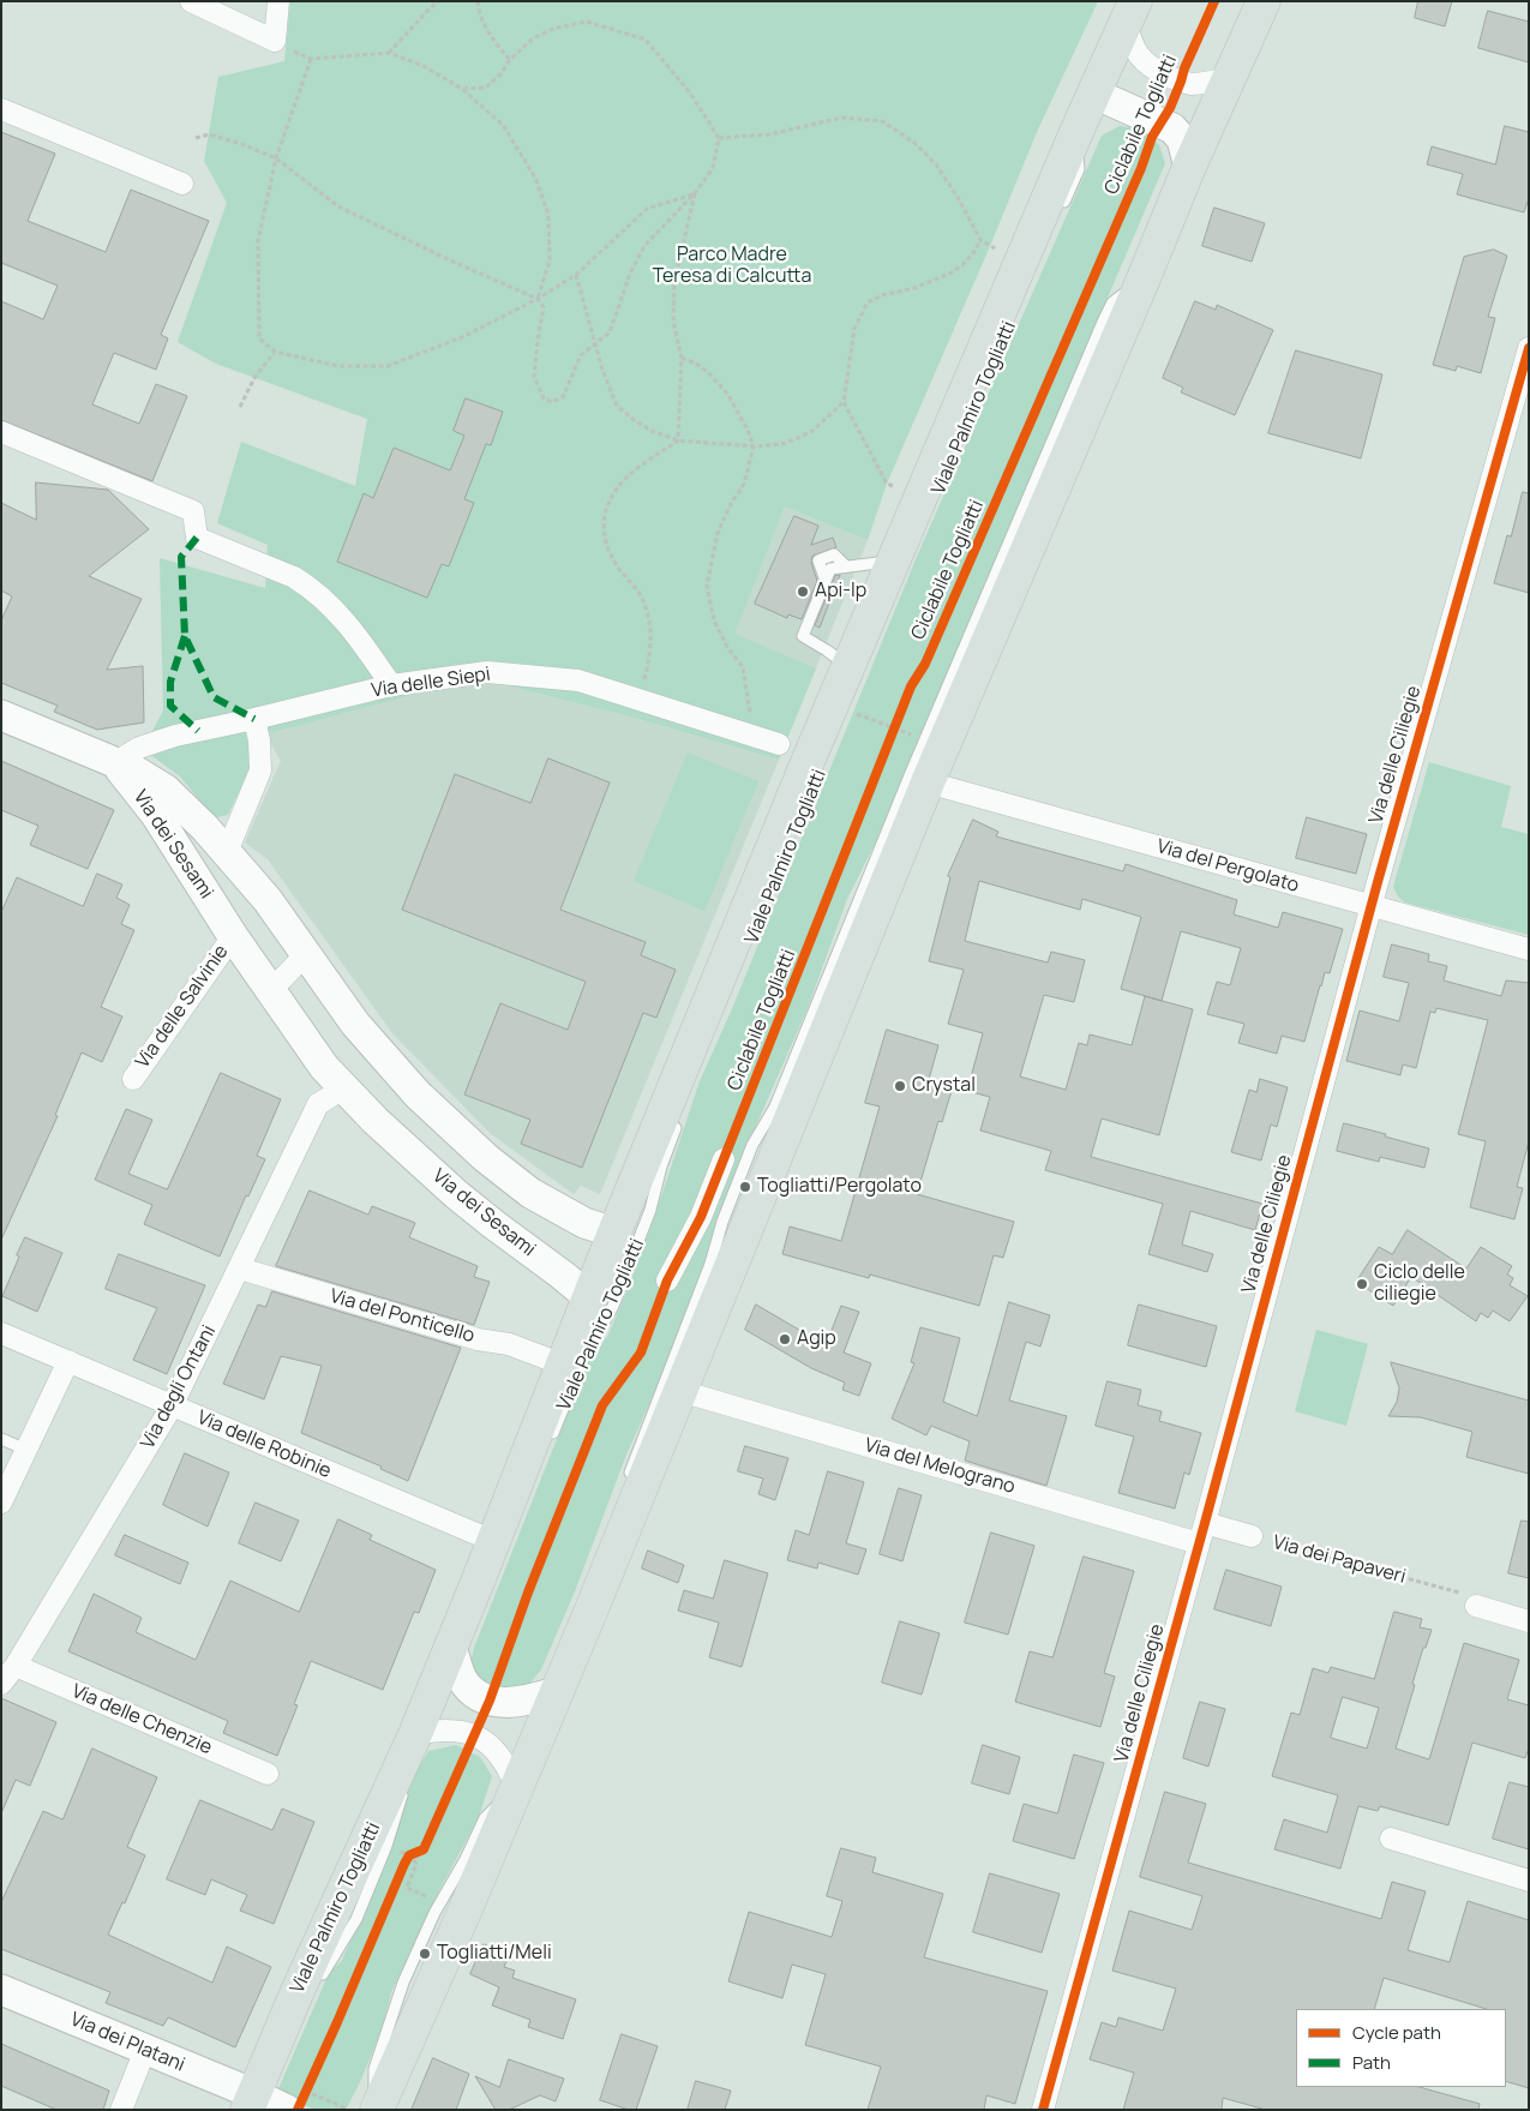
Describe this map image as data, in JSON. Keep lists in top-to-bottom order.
{
  "streets": {
    "main road": ["Viale Palmiro Togliatti"],
    "street": [
      "Via delle Siepi",
      "Via delle Ciliegie",
      "Via dei Sesami",
      "Via del Pergolato",
      "Via delle Salvinie",
      "Via del Ponticello",
      "Via degli Ontani",
      "Via delle Robinie",
      "Via del Melograno",
      "Via dei Papaveri",
      "Via delle Chenzie",
      "Via dei Platani"
    ],
    "cycle path": ["Ciclabile Togliatti"]
  },
  "crossings": [
    ["Viale Palmiro Togliatti", "Via dei Sesami"],
    ["Viale Palmiro Togliatti", "Via del Ponticello"],
    ["Viale Palmiro Togliatti", "Via delle Robinie"],
    ["Viale Palmiro Togliatti", "Via dei Platani"],
    ["Via delle Siepi", "Via dei Sesami"],
    ["Via delle Ciliegie", "Via del Pergolato"],
    ["Via delle Ciliegie", "Via del Melograno"],
    ["Via delle Ciliegie", "Via dei Papaveri"],
    ["Via dei Sesami", "Via delle Salvinie"],
    ["Via dei Sesami", "Via degli Ontani"],
    ["Via del Ponticello", "Via degli Ontani"],
    ["Via degli Ontani", "Via delle Robinie"],
    ["Via degli Ontani", "Via delle Chenzie"]
  ],
  "parks": ["Parco Madre Teresa di Calcutta"],
  "places": [
    "Api-Ip",
    "Crystal",
    "Togliatti/Pergolato",
    "Ciclo delle ciliegie",
    "Agip",
    "Togliatti/Meli"
  ],
  "legend": ["Cycle path", "Path"]
}
